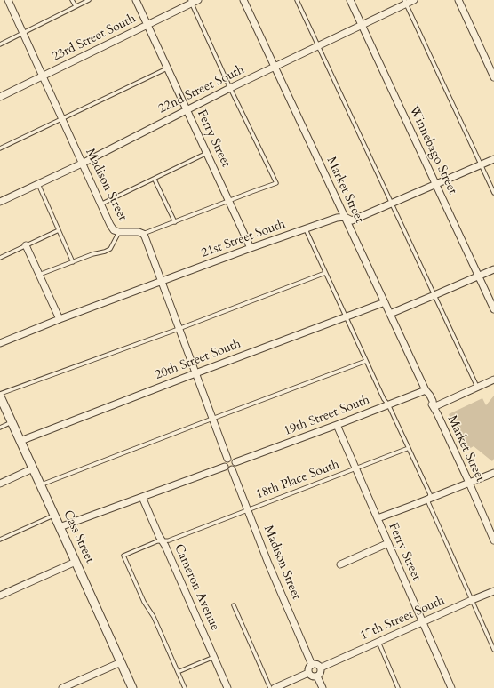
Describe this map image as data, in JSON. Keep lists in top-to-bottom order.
{
  "streets": {
    "street": [
      "23rd Street South",
      "22nd Street South",
      "Ferry Street",
      "Winnebago Street",
      "Madison Street",
      "Market Street",
      "21st Street South",
      "20th Street South",
      "19th Street South",
      "Cass Street",
      "Cameron Avenue",
      "17th Street South"
    ],
    "lane": ["18th Place South"]
  },
  "crossings": [
    ["23rd Street South", "Ferry Street"],
    ["23rd Street South", "Madison Street"],
    ["22nd Street South", "Ferry Street"],
    ["22nd Street South", "Winnebago Street"],
    ["22nd Street South", "Madison Street"],
    ["22nd Street South", "Market Street"],
    ["Ferry Street", "21st Street South"],
    ["Ferry Street", "19th Street South"],
    ["Ferry Street", "18th Place South"],
    ["Ferry Street", "17th Street South"],
    ["Winnebago Street", "21st Street South"],
    ["Madison Street", "19th Street South"],
    ["Madison Street", "18th Place South"],
    ["Madison Street", "17th Street South"],
    ["Market Street", "21st Street South"],
    ["Market Street", "20th Street South"],
    ["Market Street", "19th Street South"],
    ["20th Street South", "Cass Street"],
    ["18th Place South", "Cameron Avenue"]
  ]
}
